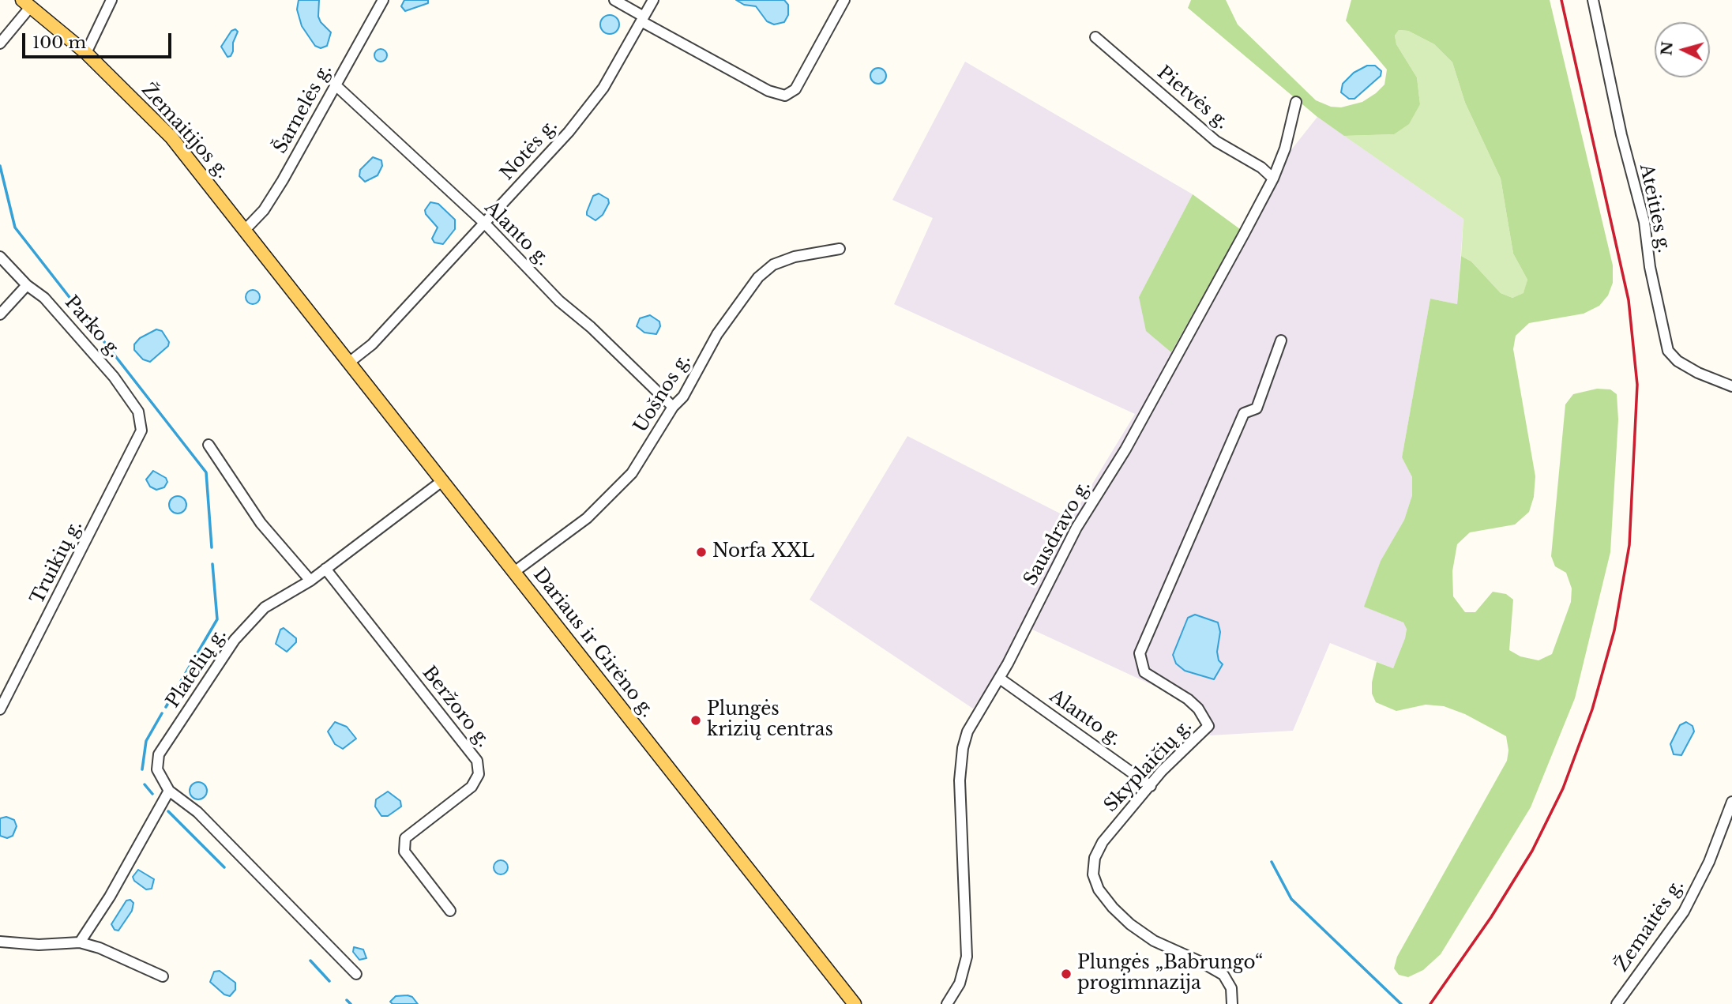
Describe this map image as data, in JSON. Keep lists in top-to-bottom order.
{
  "streets": {
    "main road": ["Žemaitijos g.", "Dariaus ir Girėno g."],
    "street": [
      "Pietvės g.",
      "Šarnelės g.",
      "Notės g.",
      "Ateities g.",
      "Alanto g.",
      "Parko g.",
      "Uošnos g.",
      "Sausdravo g.",
      "Truikių g.",
      "Platelių g.",
      "Beržoro g.",
      "Skyplaičių g.",
      "Žemaitės g."
    ]
  },
  "crossings": [
    ["Pietvės g.", "Sausdravo g."],
    ["Šarnelės g.", "Žemaitijos g."],
    ["Šarnelės g.", "Alanto g."],
    ["Žemaitijos g.", "Dariaus ir Girėno g."],
    ["Notės g.", "Alanto g."],
    ["Notės g.", "Dariaus ir Girėno g."],
    ["Alanto g.", "Uošnos g."],
    ["Alanto g.", "Sausdravo g."],
    ["Alanto g.", "Skyplaičių g."],
    ["Parko g.", "Truikių g."],
    ["Uošnos g.", "Dariaus ir Girėno g."],
    ["Dariaus ir Girėno g.", "Platelių g."],
    ["Platelių g.", "Beržoro g."]
  ],
  "places": ["Norfa XXL", "Plungės krizių centras", "Plungės „Babrungo“ progimnazija"],
  "scale_bar": "100 m",
  "north": "left"
}
